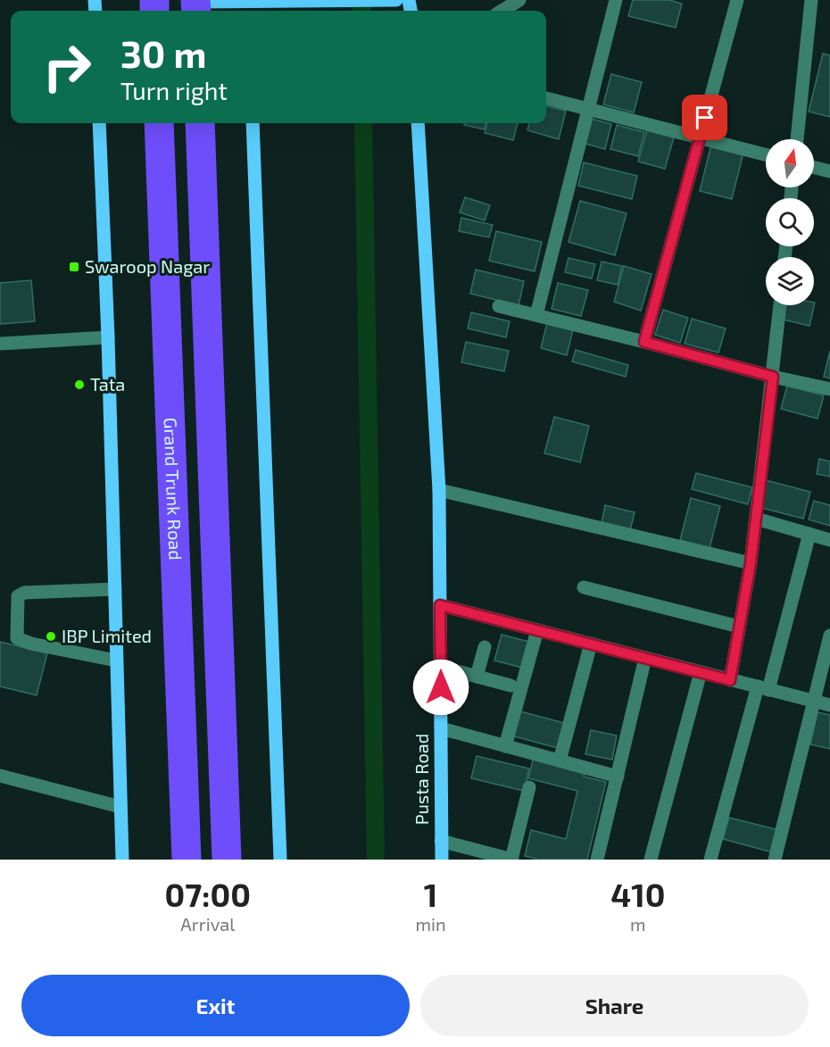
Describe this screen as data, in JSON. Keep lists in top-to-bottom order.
{
  "streets": {
    "highway": ["Grand Trunk Road"],
    "main road": ["Pusta Road"]
  },
  "places": {
    "transit": ["Swaroop Nagar"],
    "other": ["Tata", "IBP Limited"]
  },
  "north": "top",
  "page": {
    "turn": ["30 m", "Turn right"],
    "eta": [
      "07:00",
      "Arrival",
      "1",
      "min",
      "410",
      "m"
    ],
    "buttons": ["Exit", "Share"]
  }
}
